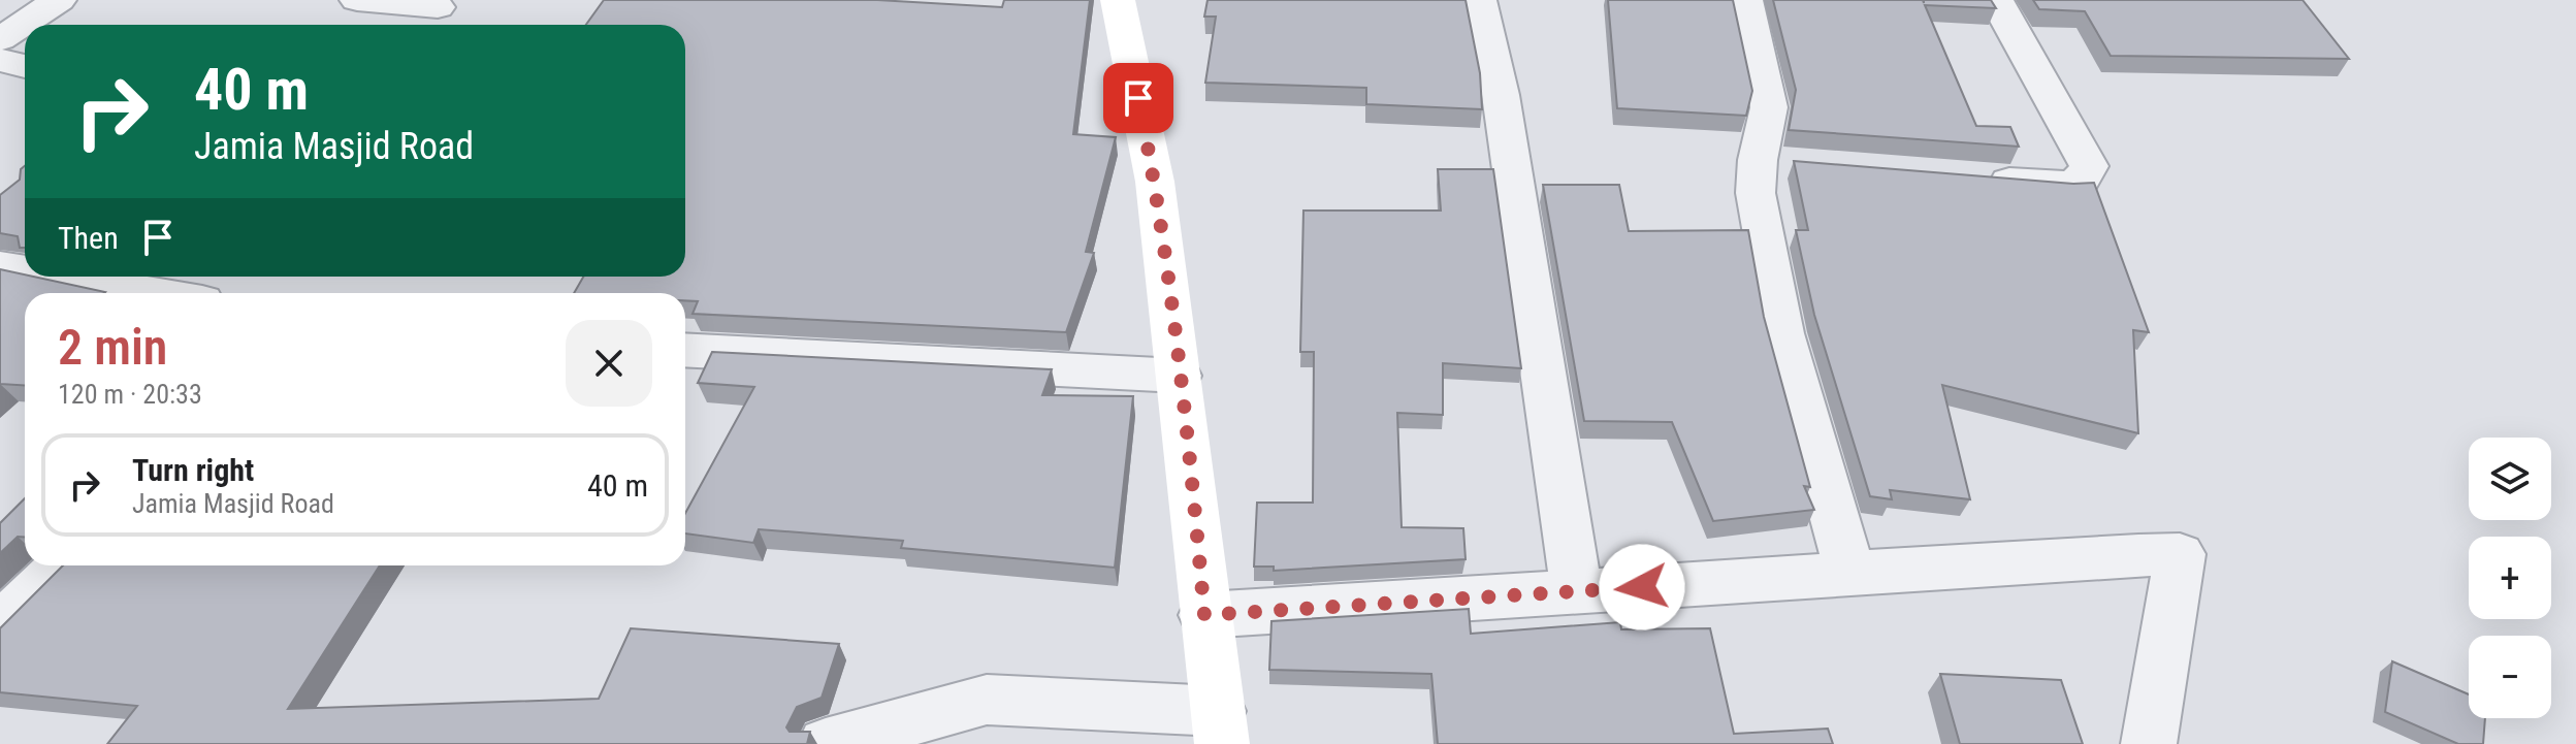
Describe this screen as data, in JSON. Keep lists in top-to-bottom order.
{
  "page": {
    "turn": ["40 m", "Jamia Masjid Road"],
    "then": "Then",
    "heading": ["2 min", "120 m · 20:33"],
    "list": [
      {
        "name": "Turn right",
        "note": "Jamia Masjid Road",
        "value": "40 m"
      }
    ],
    "map_buttons": ["+", "−"]
  }
}
